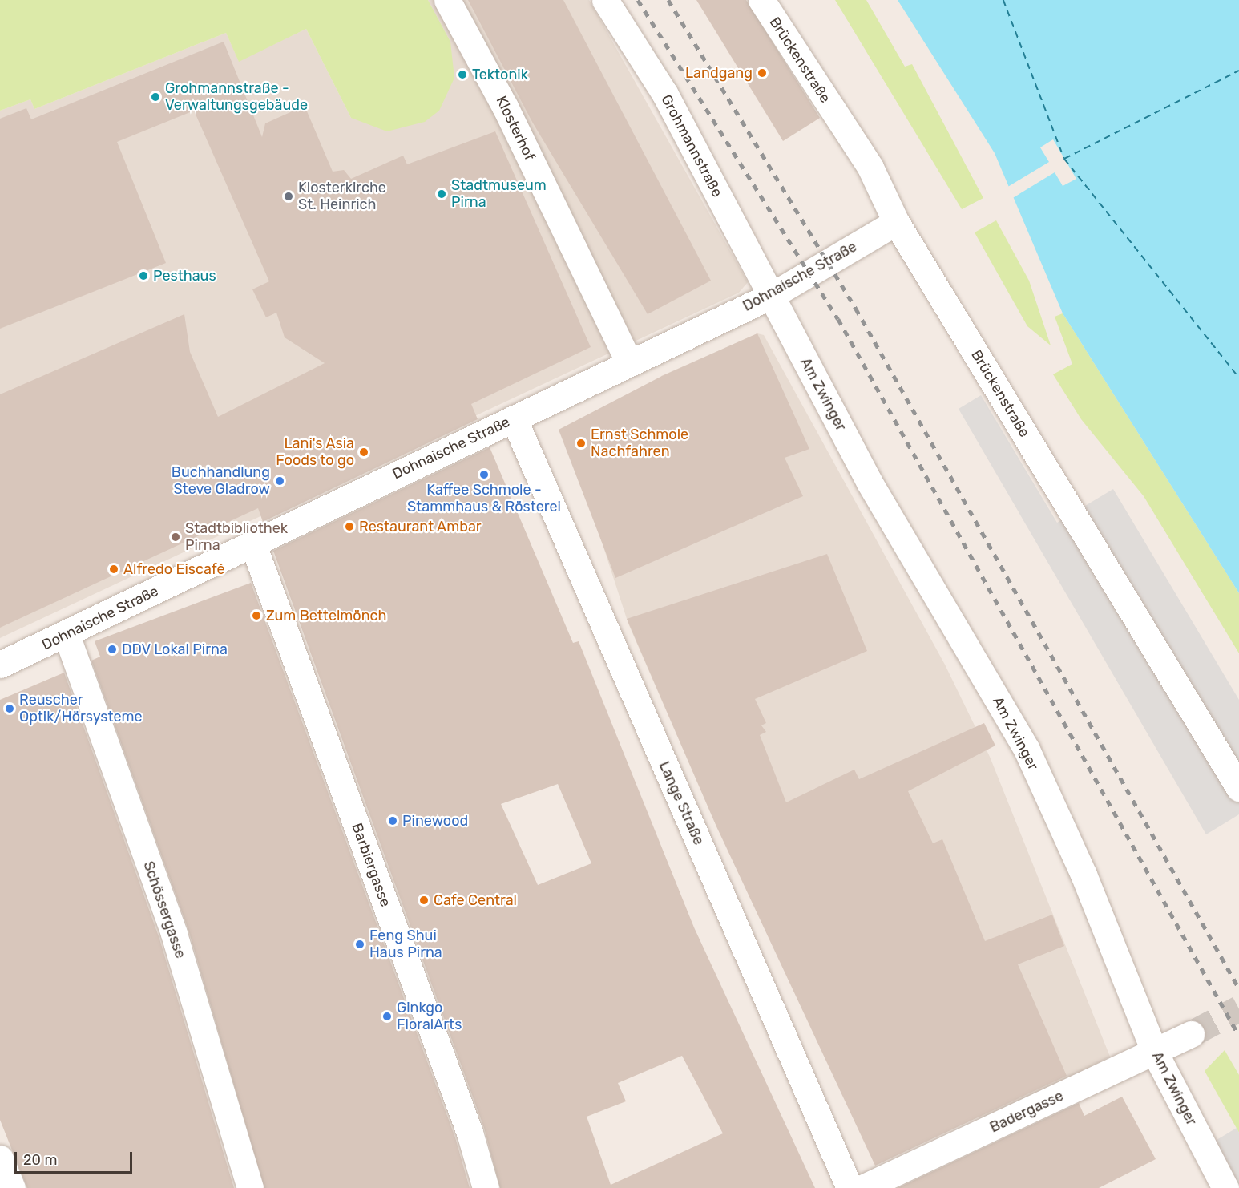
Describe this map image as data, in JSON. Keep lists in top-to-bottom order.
{
  "streets": {
    "street": [
      "Brückenstraße",
      "Klosterhof",
      "Grohmannstraße",
      "Dohnaische Straße",
      "Am Zwinger",
      "Lange Straße",
      "Barbiergasse",
      "Schössergasse",
      "Badergasse"
    ]
  },
  "crossings": [
    ["Brückenstraße", "Dohnaische Straße"],
    ["Klosterhof", "Dohnaische Straße"],
    ["Grohmannstraße", "Dohnaische Straße"],
    ["Grohmannstraße", "Am Zwinger"],
    ["Dohnaische Straße", "Am Zwinger"],
    ["Dohnaische Straße", "Lange Straße"],
    ["Dohnaische Straße", "Barbiergasse"],
    ["Dohnaische Straße", "Schössergasse"],
    ["Am Zwinger", "Badergasse"]
  ],
  "places": [
    "Landgang",
    "Tektonik",
    "Grohmannstraße - Verwaltungsgebäude",
    "Stadtmuseum Pirna",
    "Klosterkirche St. Heinrich",
    "Pesthaus",
    "Ernst Schmole Nachfahren",
    "Lani's Asia Foods to go",
    "Kaffee Schmole - Stammhaus & Rösterei",
    "Buchhandlung Steve Gladrow",
    "Restaurant Ambar",
    "Stadtbibliothek Pirna",
    "Alfredo Eiscafé",
    "Zum Bettelmönch",
    "DDV Lokal Pirna",
    "Reuscher Optik/Hörsysteme",
    "Pinewood",
    "Cafe Central",
    "Feng Shui Haus Pirna",
    "Ginkgo FloralArts"
  ],
  "scale_bar": "20 m"
}
